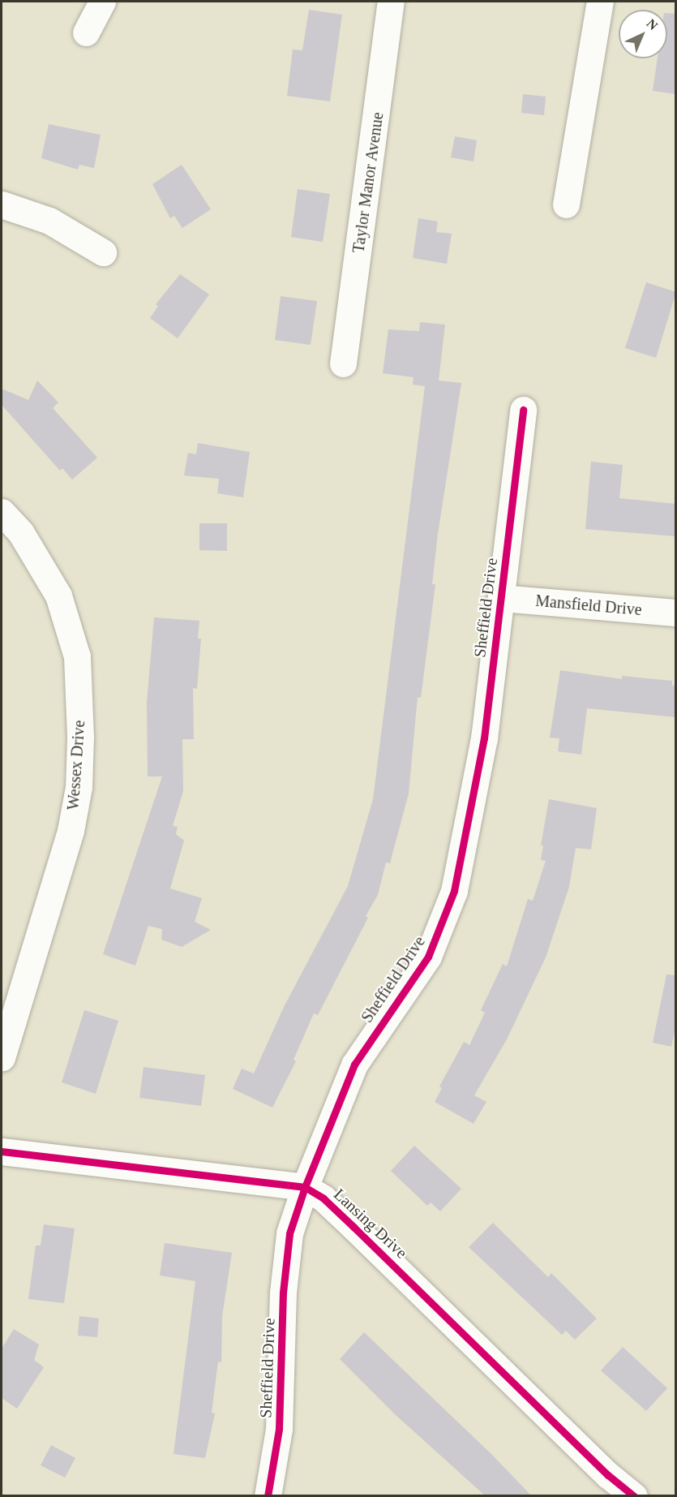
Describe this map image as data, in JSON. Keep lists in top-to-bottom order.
{
  "streets": {
    "street": [
      "Taylor Manor Avenue",
      "Mansfield Drive",
      "Sheffield Drive",
      "Wessex Drive",
      "Lansing Drive"
    ]
  },
  "crossings": [
    ["Mansfield Drive", "Sheffield Drive"],
    ["Sheffield Drive", "Lansing Drive"]
  ],
  "north": "top right"
}
